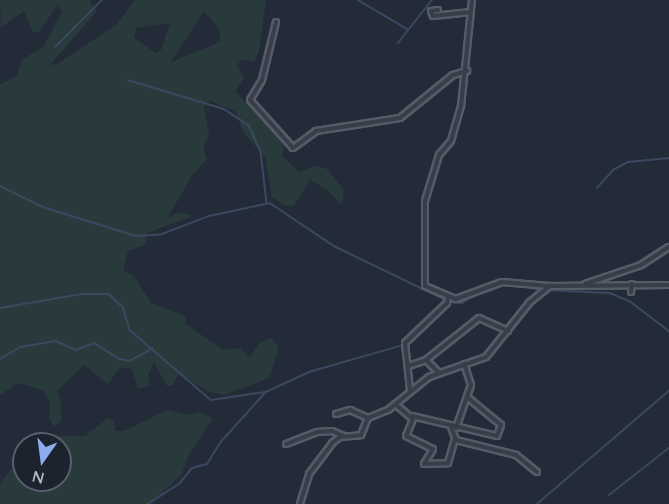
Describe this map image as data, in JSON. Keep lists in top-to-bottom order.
{
  "north": "bottom"
}
